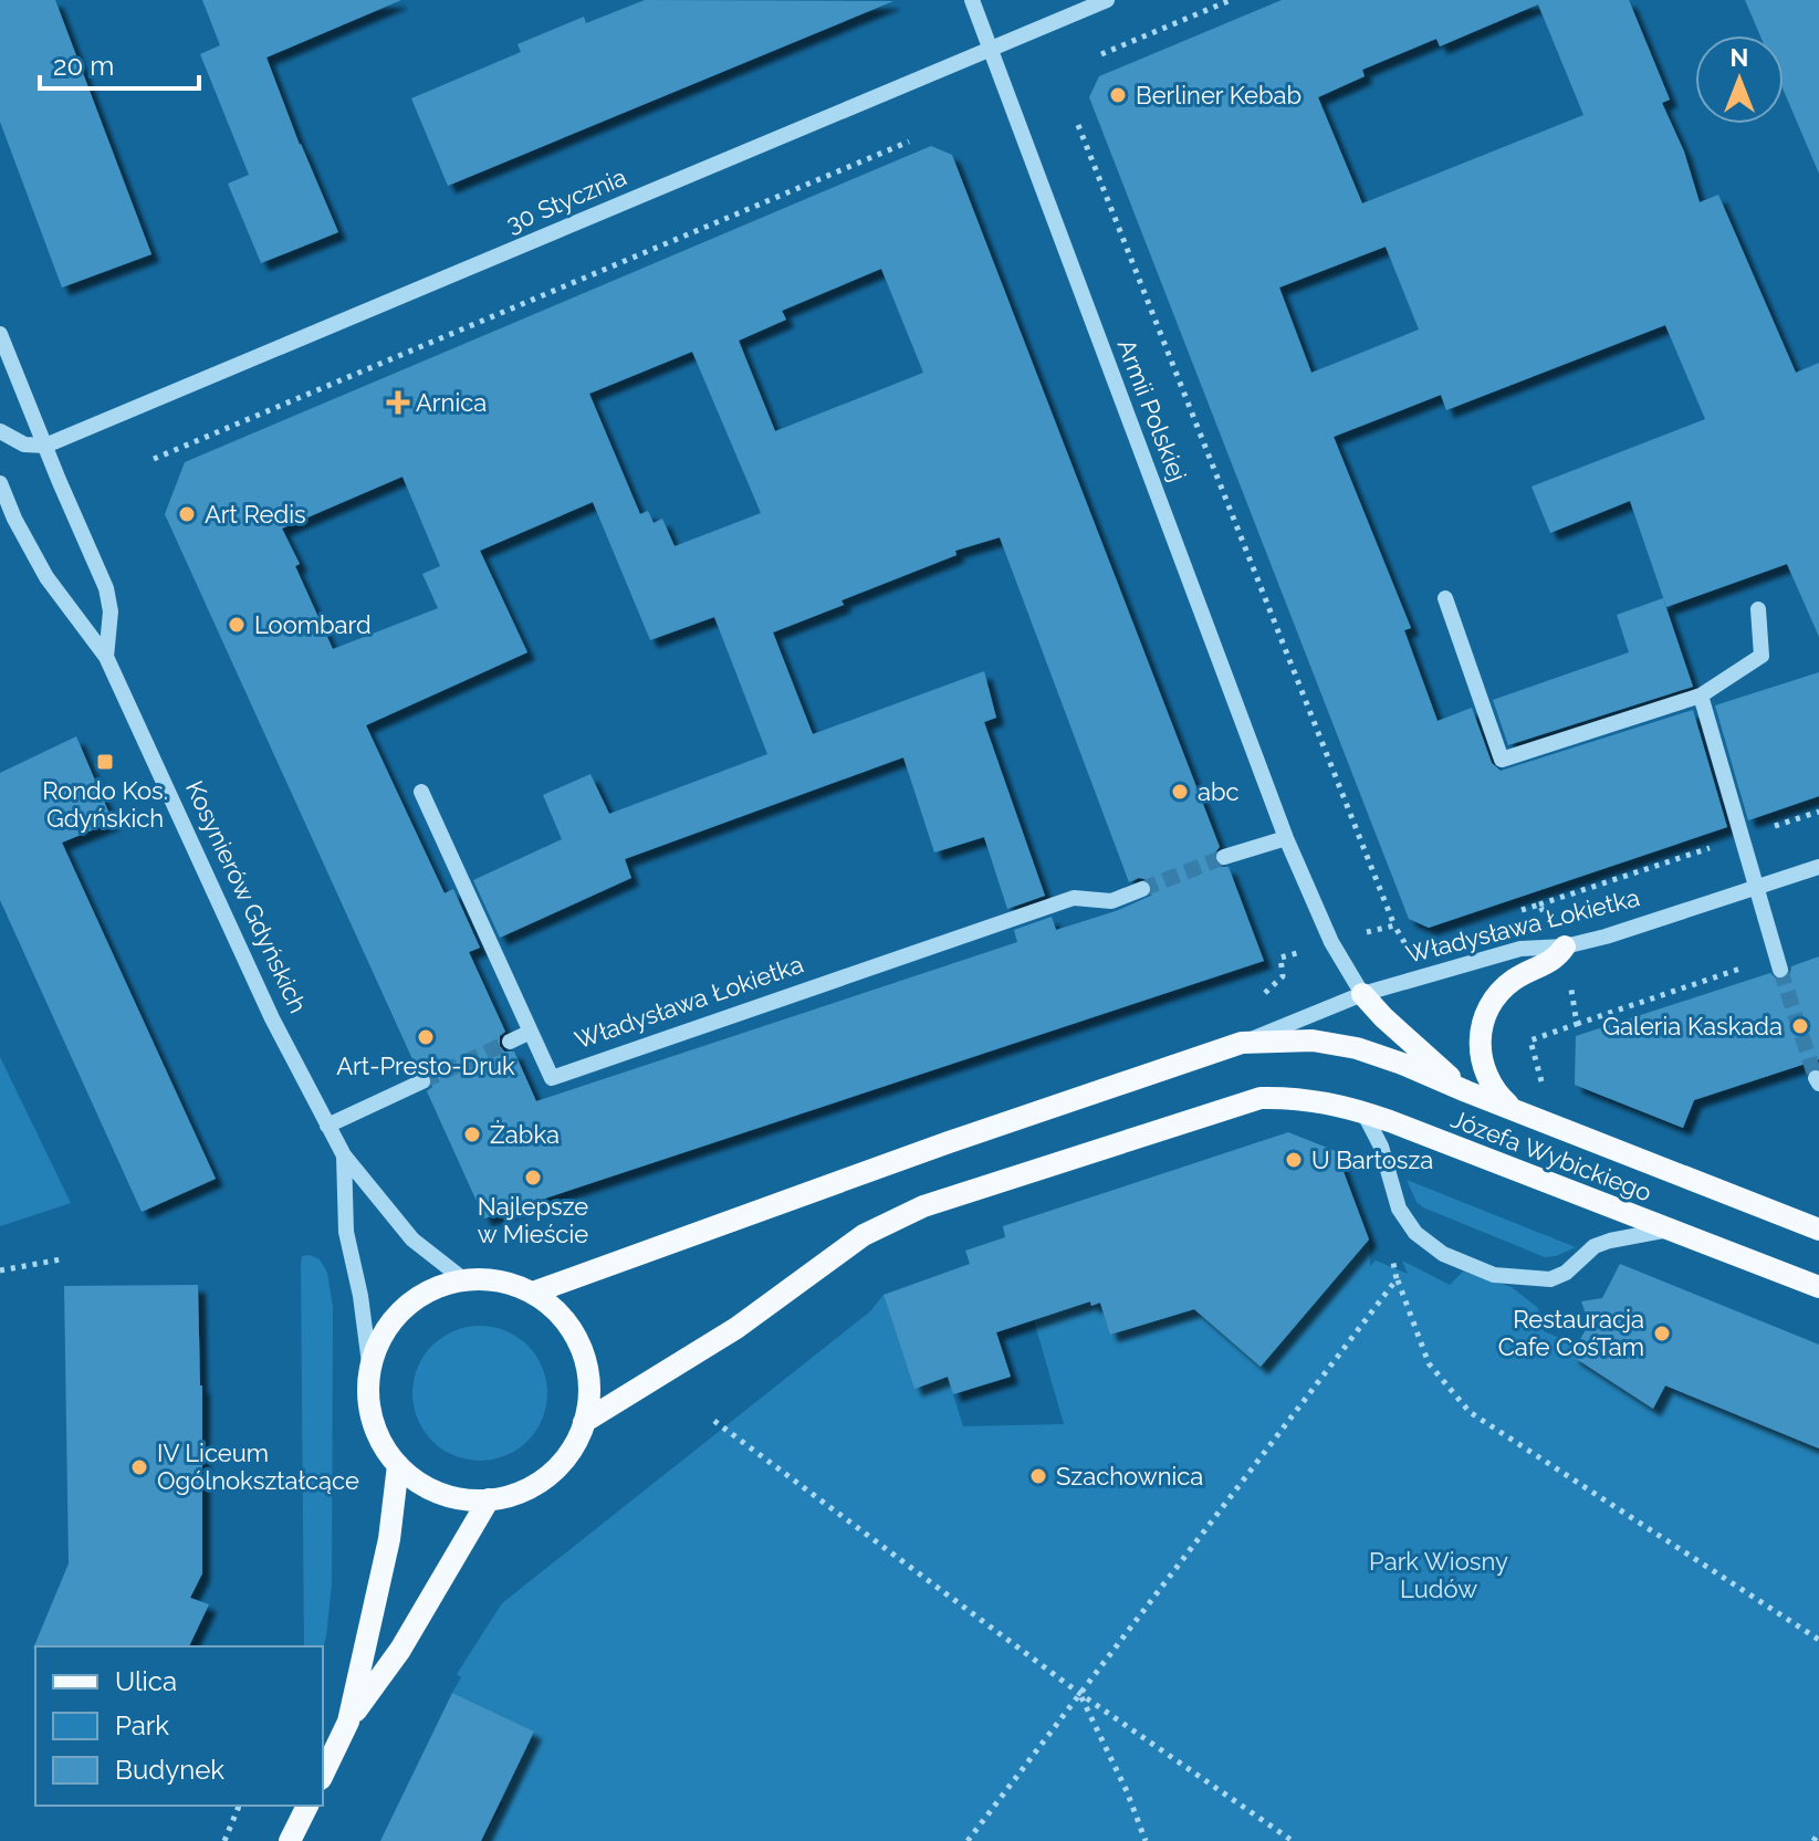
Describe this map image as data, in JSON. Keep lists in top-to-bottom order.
{
  "streets": {
    "main road": ["Władysława Łokietka", "Józefa Wybickiego"],
    "street": ["30 Stycznia", "Armii Polskiej", "Kosynierów Gdyńskich"]
  },
  "crossings": [
    ["30 Stycznia", "Armii Polskiej"],
    ["Armii Polskiej", "Władysława Łokietka"],
    ["Kosynierów Gdyńskich", "Władysława Łokietka"],
    ["Kosynierów Gdyńskich", "Józefa Wybickiego"],
    ["Władysława Łokietka", "Józefa Wybickiego"]
  ],
  "parks": ["Park Wiosny Ludów"],
  "places": {
    "other": [
      "Berliner Kebab",
      "Art Redis",
      "Loombard",
      "abc",
      "Galeria Kaskada",
      "Art-Presto-Druk",
      "Żabka",
      "U Bartosza",
      "Najlepsze w Mieście",
      "Restauracja Cafe CośTam",
      "IV Liceum Ogólnokształcące",
      "Szachownica"
    ],
    "health": ["Arnica"],
    "transit": ["Rondo Kos. Gdyńskich"]
  },
  "legend": ["Ulica", "Park", "Budynek"],
  "scale_bar": "20 m",
  "north": "top"
}
